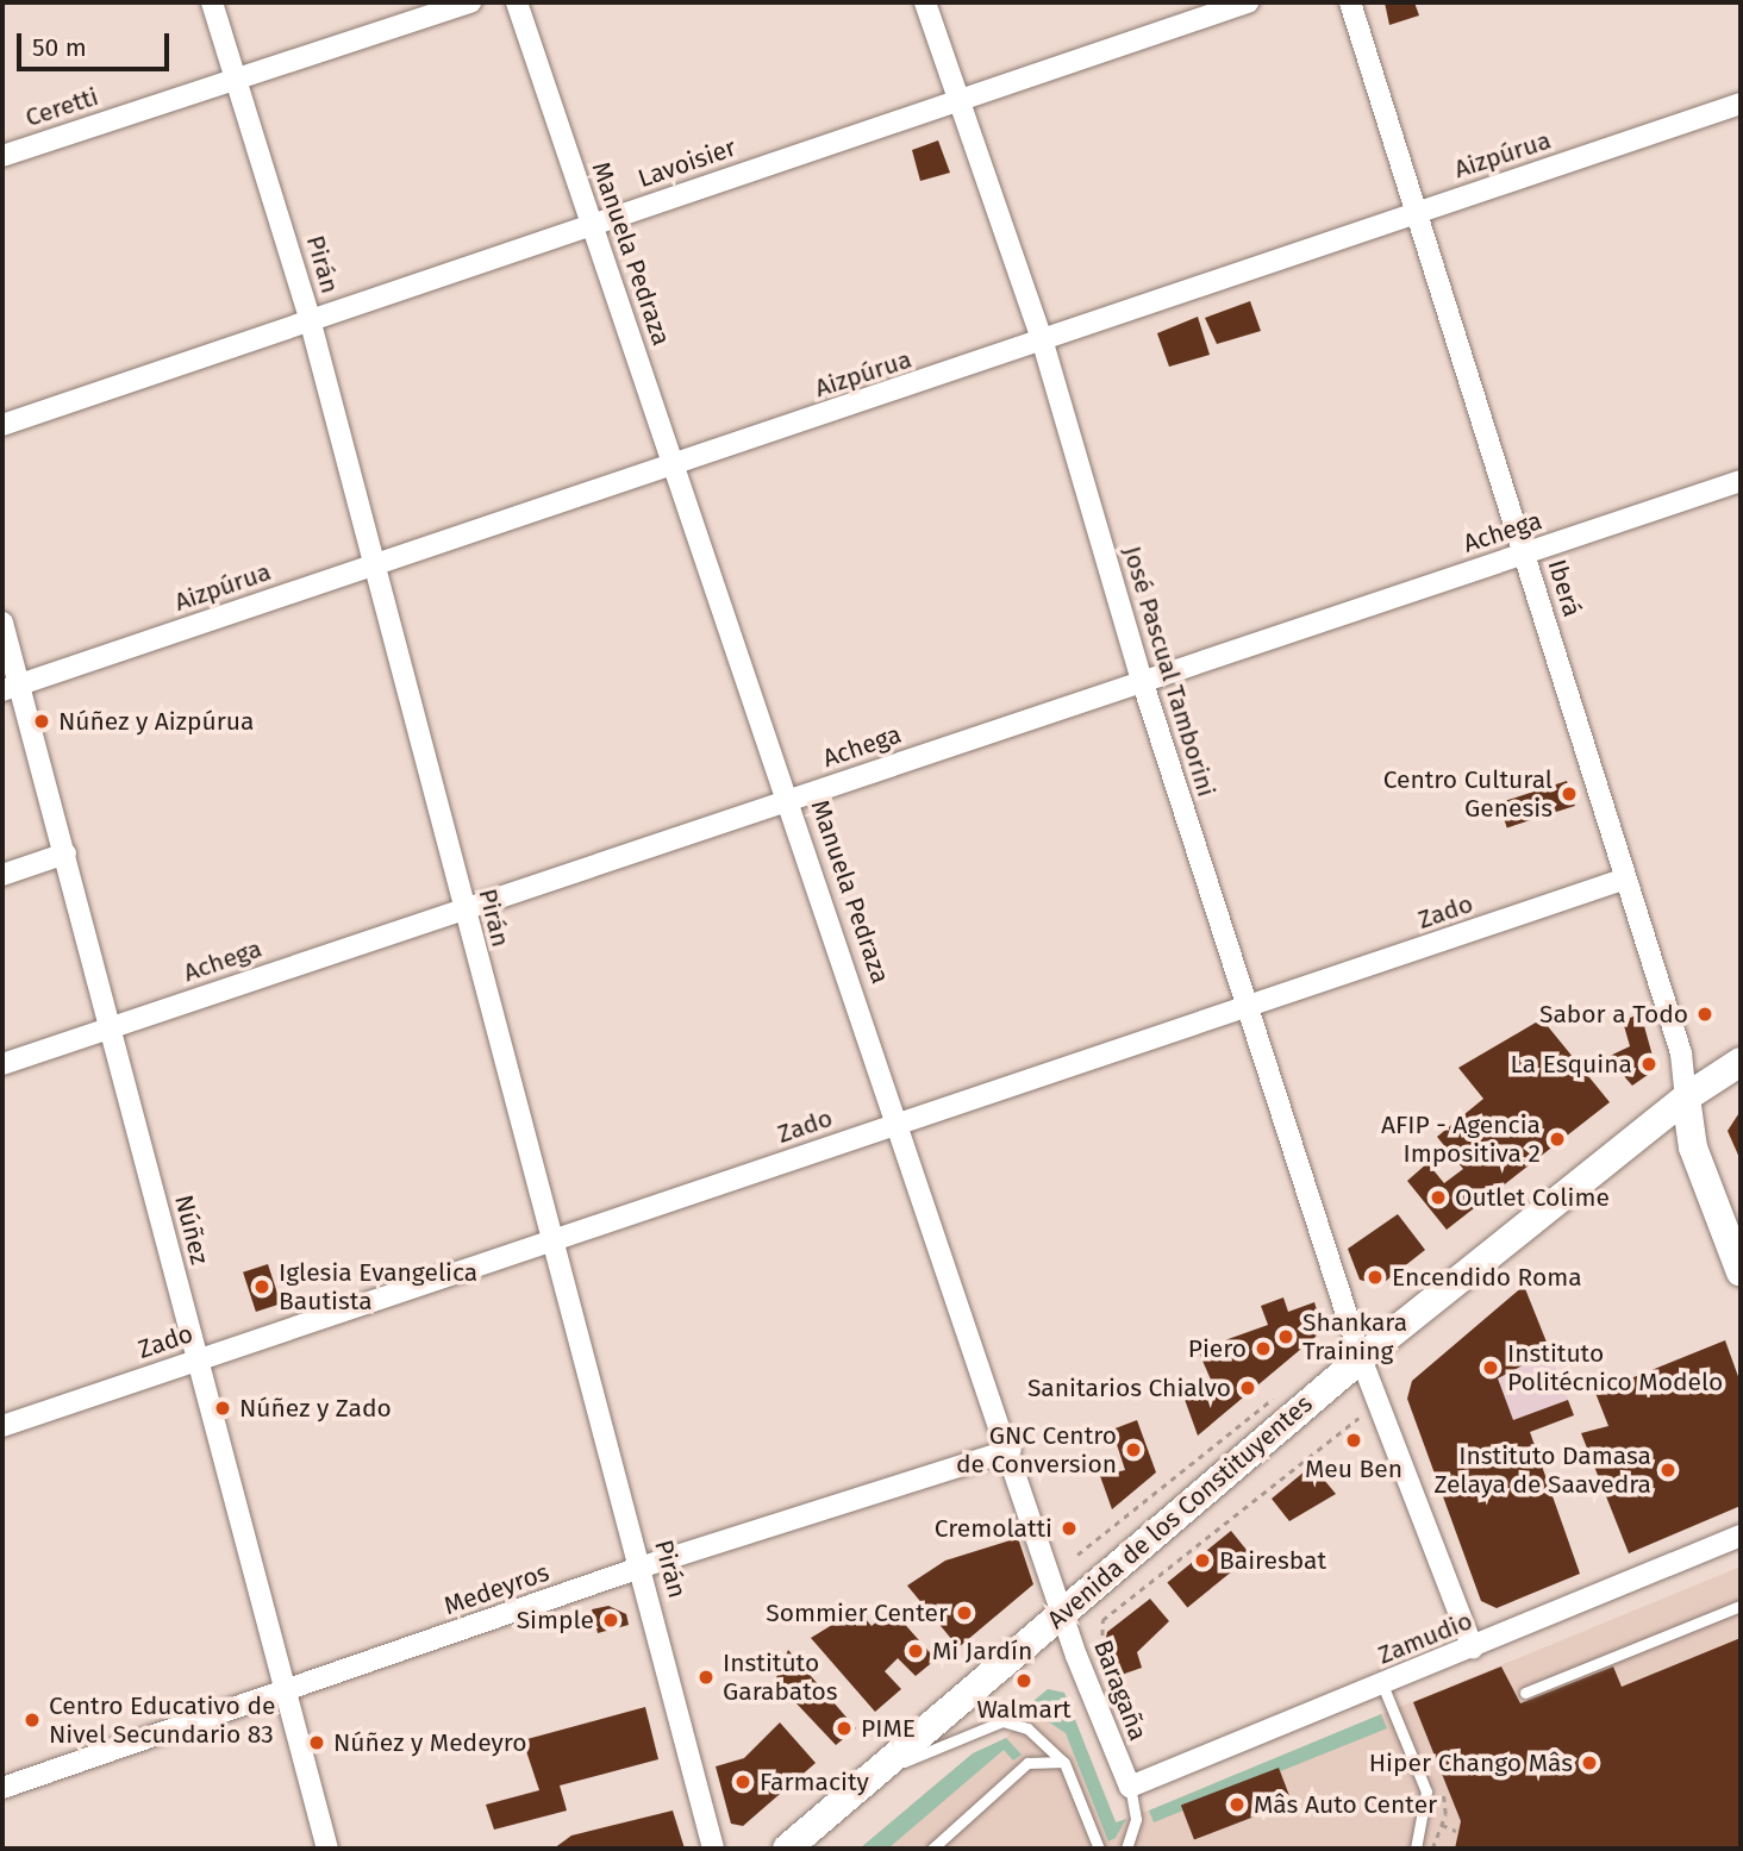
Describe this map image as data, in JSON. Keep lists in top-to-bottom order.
{
  "streets": {
    "main road": ["Avenida de los Constituyentes"],
    "street": [
      "Ceretti",
      "Aizpúrua",
      "Lavoisier",
      "Manuela Pedraza",
      "Pirán",
      "Achega",
      "Iberá",
      "José Pascual Tamborini",
      "Zado",
      "Núñez",
      "Medeyros",
      "Zamudio",
      "Baragaña"
    ]
  },
  "crossings": [
    ["Ceretti", "Pirán"],
    ["Aizpúrua", "Manuela Pedraza"],
    ["Aizpúrua", "Pirán"],
    ["Aizpúrua", "Iberá"],
    ["Aizpúrua", "José Pascual Tamborini"],
    ["Aizpúrua", "Núñez"],
    ["Lavoisier", "Manuela Pedraza"],
    ["Lavoisier", "Pirán"],
    ["Lavoisier", "José Pascual Tamborini"],
    ["Manuela Pedraza", "Achega"],
    ["Manuela Pedraza", "Zado"],
    ["Manuela Pedraza", "Avenida de los Constituyentes"],
    ["Manuela Pedraza", "Medeyros"],
    ["Manuela Pedraza", "Baragaña"],
    ["Pirán", "Achega"],
    ["Pirán", "Zado"],
    ["Pirán", "Medeyros"],
    ["Achega", "Iberá"],
    ["Achega", "José Pascual Tamborini"],
    ["Achega", "Núñez"],
    ["Iberá", "Zado"],
    ["Iberá", "Avenida de los Constituyentes"],
    ["José Pascual Tamborini", "Zado"],
    ["José Pascual Tamborini", "Avenida de los Constituyentes"],
    ["José Pascual Tamborini", "Zamudio"],
    ["Zado", "Núñez"],
    ["Núñez", "Medeyros"],
    ["Avenida de los Constituyentes", "Baragaña"],
    ["Zamudio", "Baragaña"]
  ],
  "places": [
    "Núñez y Aizpúrua",
    "Centro Cultural Genesis",
    "Sabor a Todo",
    "La Esquina",
    "AFIP - Agencia Impositiva 2",
    "Outlet Colime",
    "Encendido Roma",
    "Iglesia Evangelica Bautista",
    "Shankara Training",
    "Piero",
    "Instituto Politécnico Modelo",
    "Sanitarios Chialvo",
    "Núñez y Zado",
    "Meu Ben",
    "GNC Centro de Conversion",
    "Instituto Damasa Zelaya de Saavedra",
    "Cremolatti",
    "Bairesbat",
    "Sommier Center",
    "Simple",
    "Mi Jardín",
    "Instituto Garabatos",
    "Walmart",
    "Centro Educativo de Nivel Secundario 83",
    "PIME",
    "Núñez y Medeyro",
    "Hiper Chango Mâs",
    "Farmacity",
    "Mâs Auto Center"
  ],
  "scale_bar": "50 m"
}
